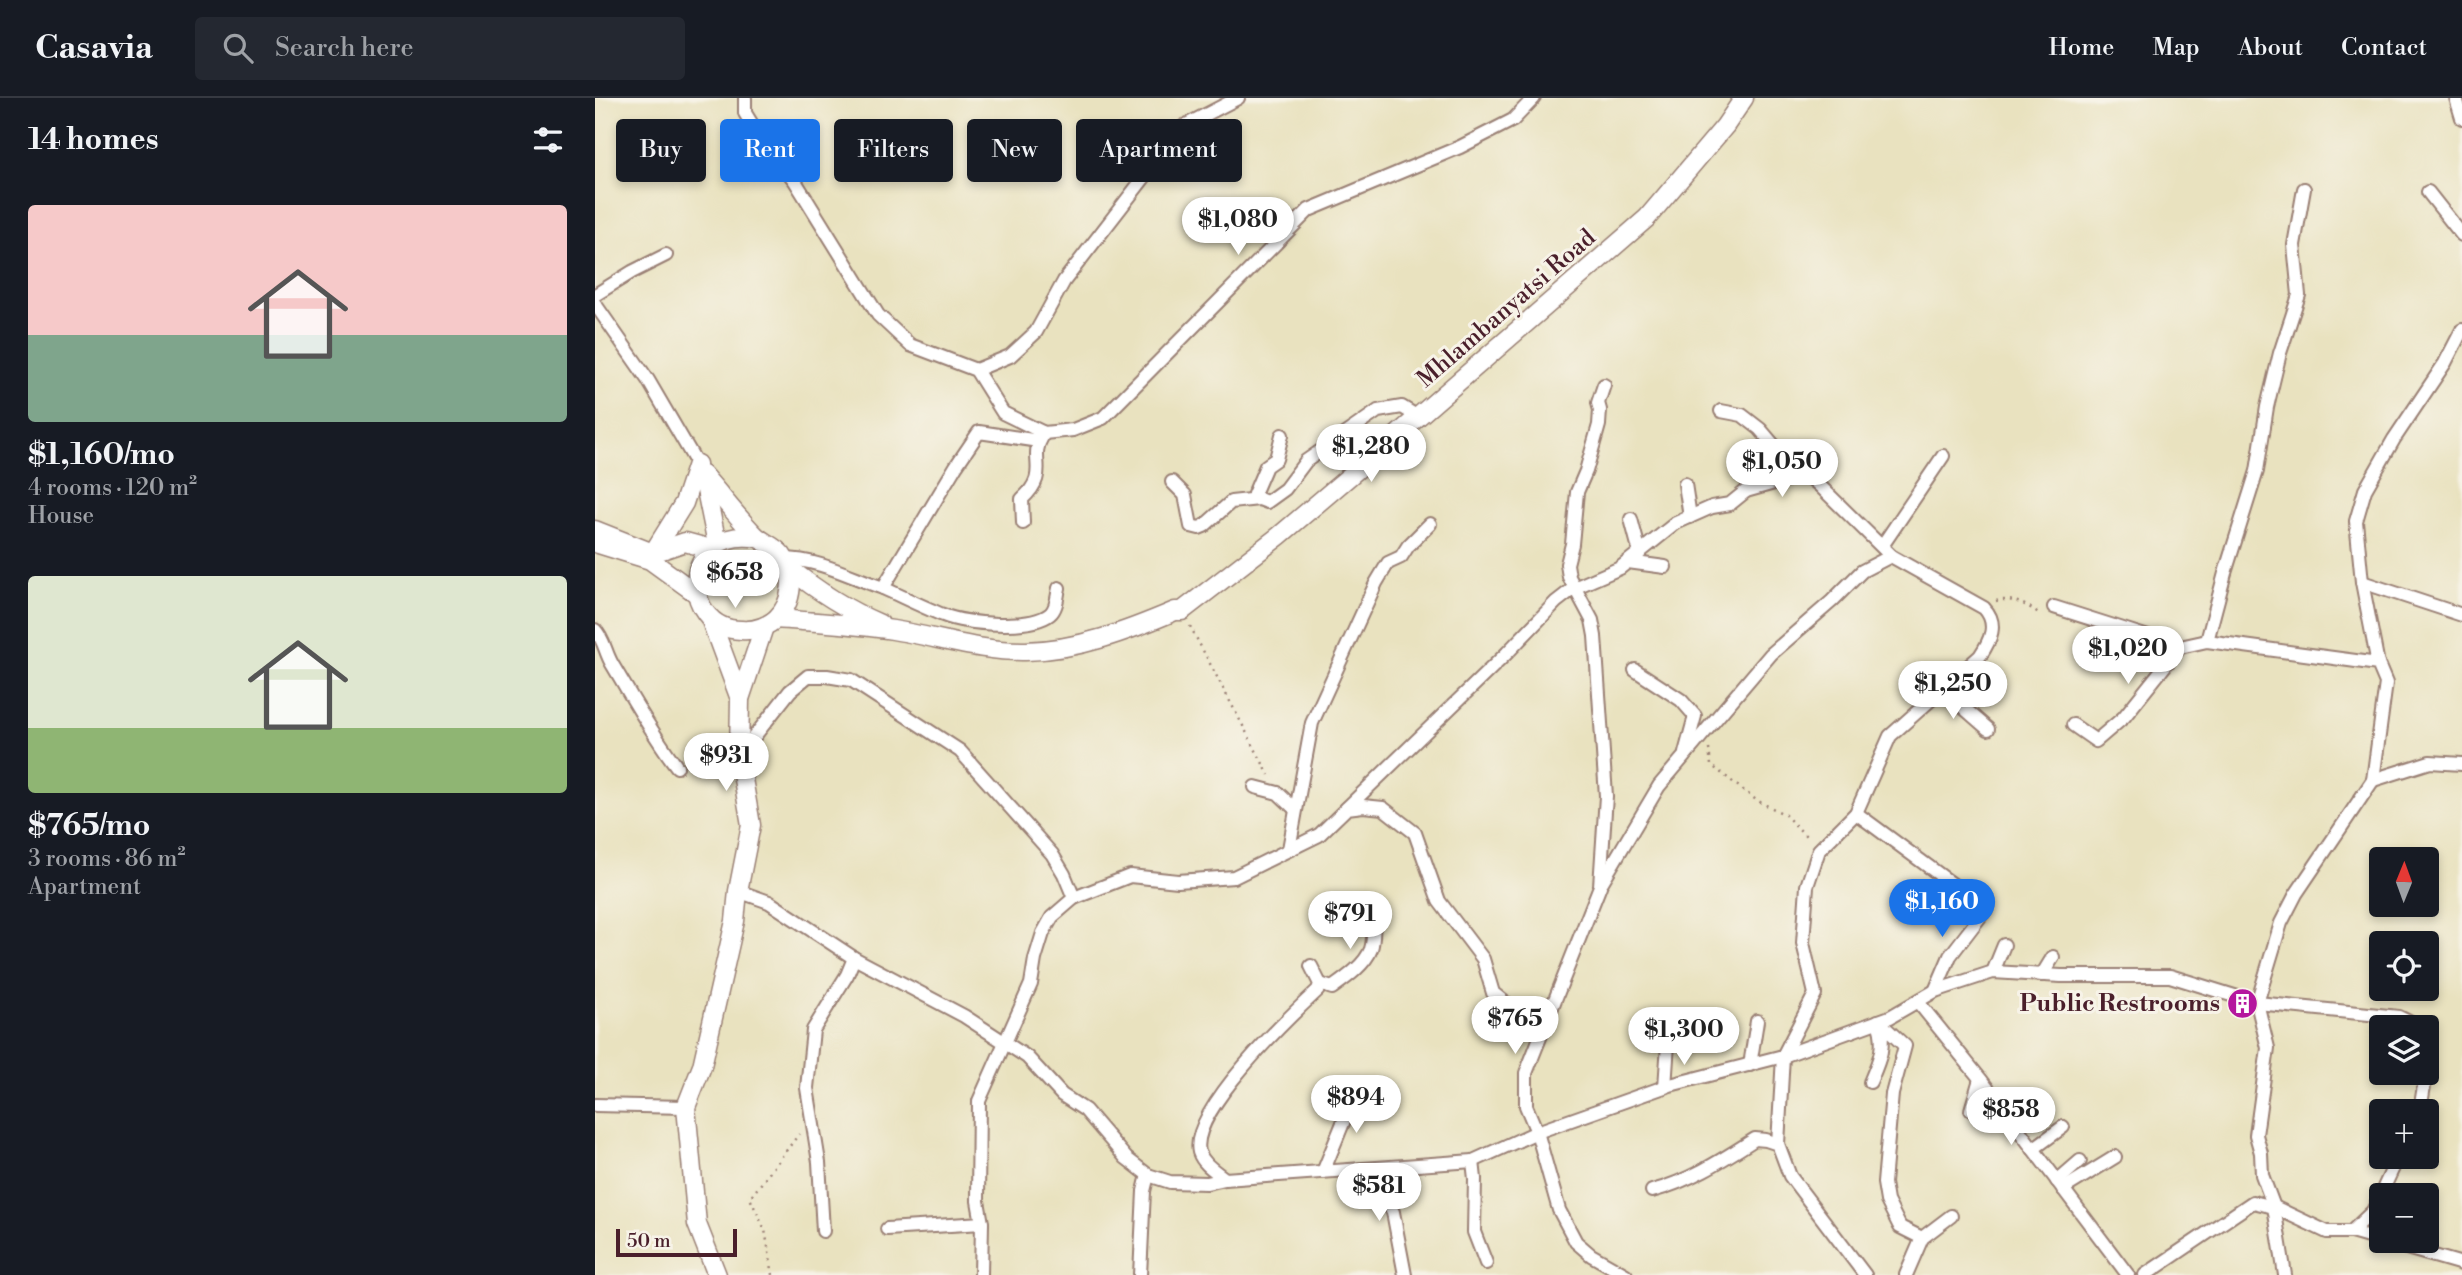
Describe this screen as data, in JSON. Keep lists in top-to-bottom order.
{
  "streets": {
    "main road": ["Mhlambanyatsi Road"]
  },
  "places": {
    "building": ["Public Restrooms"]
  },
  "scale_bar": "50 m",
  "north": "top",
  "page": {
    "header": "Casavia",
    "search": "Search here",
    "nav": [
      "Home",
      "Map",
      "About",
      "Contact"
    ],
    "heading": "14 homes",
    "chip": [
      "Buy",
      "Rent",
      "Filters",
      "New",
      "Apartment"
    ],
    "list": [
      {
        "name": "$1,160/mo",
        "note": "4 rooms · 120 m² · House"
      },
      {
        "name": "$765/mo",
        "note": "3 rooms · 86 m² · Apartment"
      }
    ],
    "price": [
      "$1,080",
      "$1,280",
      "$1,050",
      "$658",
      "$1,020",
      "$1,250",
      "$931",
      "$1,160",
      "$791",
      "$765",
      "$1,300",
      "$894",
      "$858",
      "$581"
    ],
    "map_buttons": ["+", "−"],
    "scale": "50 m"
  }
}
